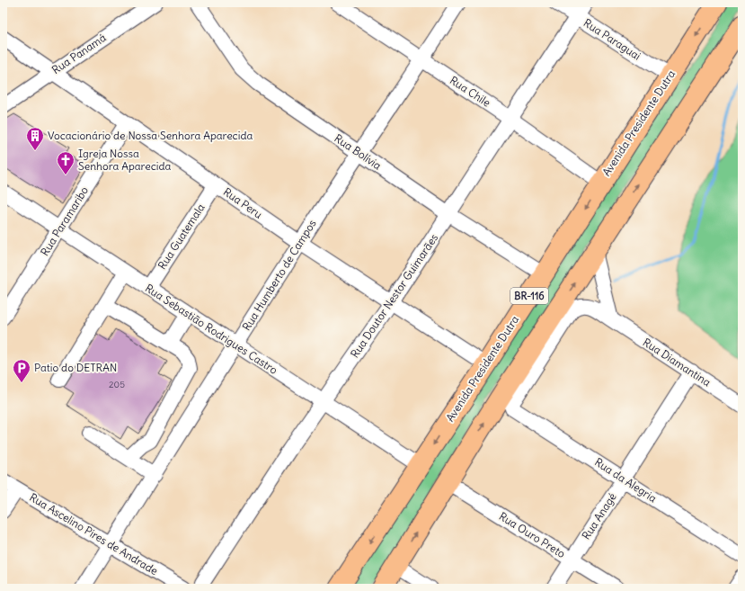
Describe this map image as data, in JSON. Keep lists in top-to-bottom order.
{
  "streets": {
    "highway": ["Avenida Presidente Dutra", "BR-116"],
    "street": [
      "Rua Paraguai",
      "Rua Panamá",
      "Rua Chile",
      "Rua Bolívia",
      "Rua Peru",
      "Rua Paramaribo",
      "Rua Guatemala",
      "Rua Humberto de Campos",
      "Rua Doutor Nestor Guimarães",
      "Rua Sebastião Rodrigues Castro",
      "Rua Diamantina",
      "Rua da Alegria",
      "Rua Anagé",
      "Rua Ascelino Pires de Andrade",
      "Rua Ouro Preto"
    ]
  },
  "crossings": [
    ["Rua Paraguai", "Avenida Presidente Dutra"],
    ["Rua Paraguai", "Rua Doutor Nestor Guimarães"],
    ["Rua Panamá", "Rua Peru"],
    ["Rua Chile", "Avenida Presidente Dutra"],
    ["Rua Chile", "Rua Humberto de Campos"],
    ["Rua Chile", "Rua Doutor Nestor Guimarães"],
    ["Avenida Presidente Dutra", "Rua Bolívia"],
    ["Avenida Presidente Dutra", "Rua Peru"],
    ["Avenida Presidente Dutra", "Rua Sebastião Rodrigues Castro"],
    ["Rua Bolívia", "Rua Humberto de Campos"],
    ["Rua Bolívia", "Rua Doutor Nestor Guimarães"],
    ["Rua Peru", "Rua Paramaribo"],
    ["Rua Peru", "Rua Guatemala"],
    ["Rua Peru", "Rua Humberto de Campos"],
    ["Rua Peru", "Rua Doutor Nestor Guimarães"],
    ["Rua Paramaribo", "Rua Sebastião Rodrigues Castro"],
    ["Rua Guatemala", "Rua Sebastião Rodrigues Castro"],
    ["Rua Humberto de Campos", "Rua Sebastião Rodrigues Castro"],
    ["Rua Humberto de Campos", "Rua Ascelino Pires de Andrade"],
    ["Rua Doutor Nestor Guimarães", "Rua Sebastião Rodrigues Castro"],
    ["BR-116", "Rua Ouro Preto"],
    ["Rua Diamantina", "Rua da Alegria"],
    ["Rua Diamantina", "Rua Anagé"],
    ["Rua da Alegria", "Rua Anagé"],
    ["Rua Anagé", "Rua Ouro Preto"]
  ],
  "places": {
    "building": ["Vocacionário de Nossa Senhora Aparecida"],
    "church": ["Igreja Nossa Senhora Aparecida"],
    "parking": ["Patio do DETRAN"]
  },
  "house_numbers": ["205"]
}
